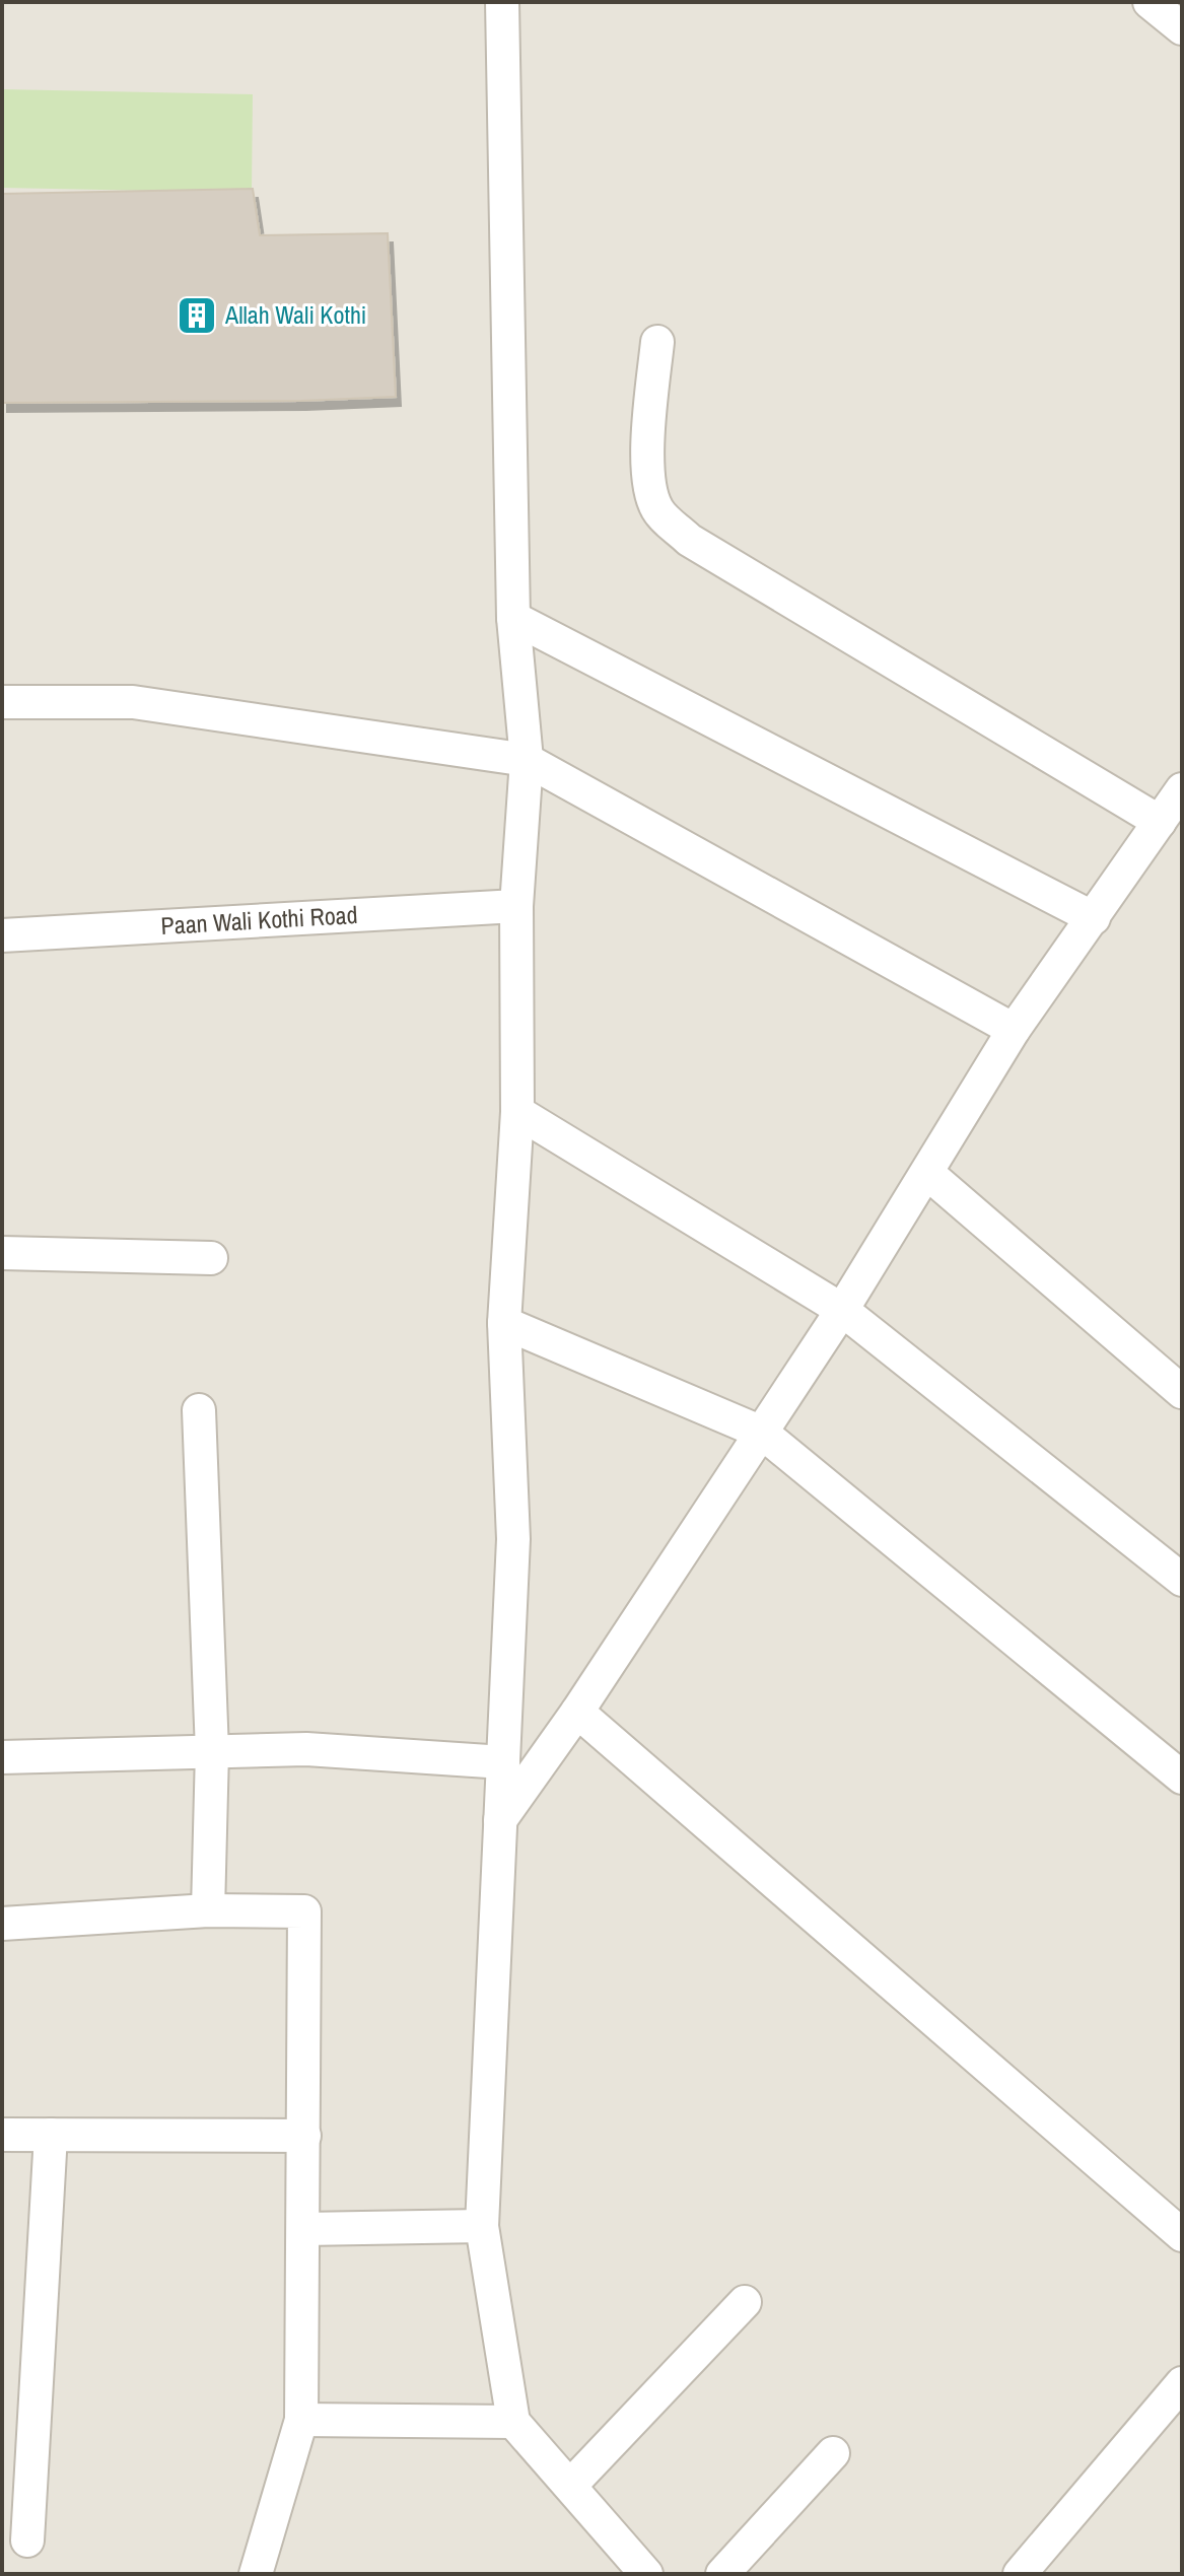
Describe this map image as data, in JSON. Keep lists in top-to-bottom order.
{
  "streets": {
    "street": ["Paan Wali Kothi Road"]
  },
  "places": {
    "building": ["Allah Wali Kothi"]
  }
}
